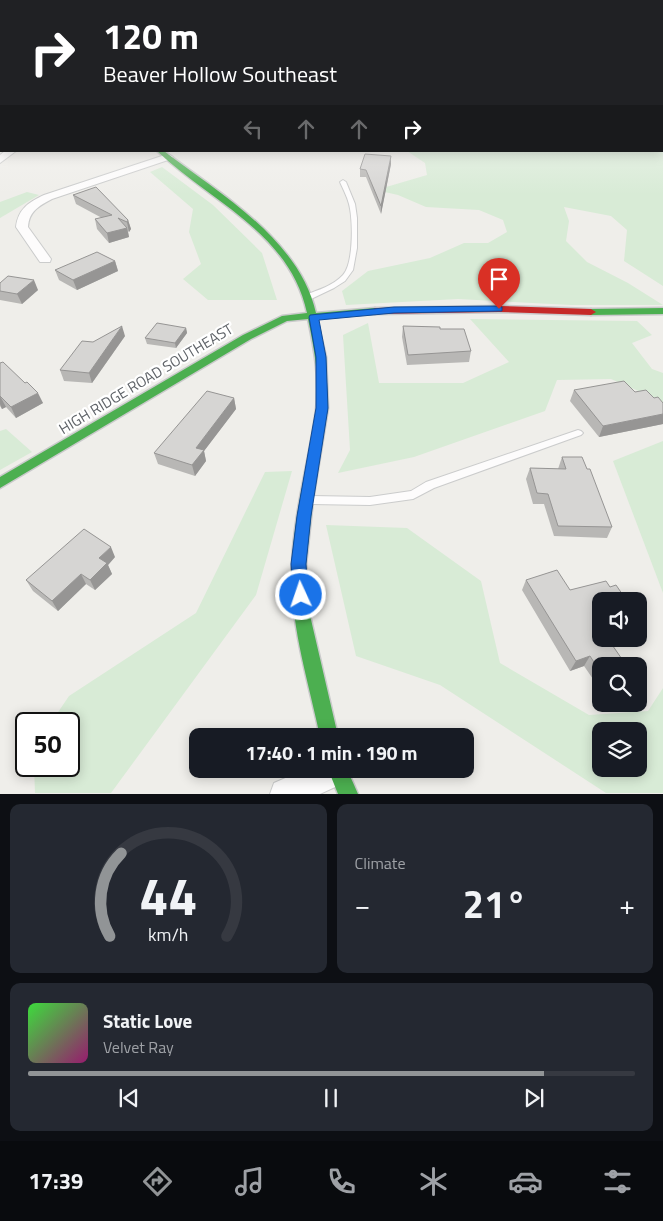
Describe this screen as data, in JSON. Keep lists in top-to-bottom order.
{
  "streets": {
    "main road": ["HIGH RIDGE ROAD SOUTHEAST"]
  },
  "page": {
    "turn": ["120 m", "Beaver Hollow Southeast"],
    "limit": "50",
    "trip": "17:40 · 1 min · 190 m",
    "tile": "Climate",
    "heat": ["−", "21°", "+"],
    "song": ["Static Love", "Velvet Ray"],
    "tabs": "17:39",
    "gauge": ["44", "km/h"]
  }
}
